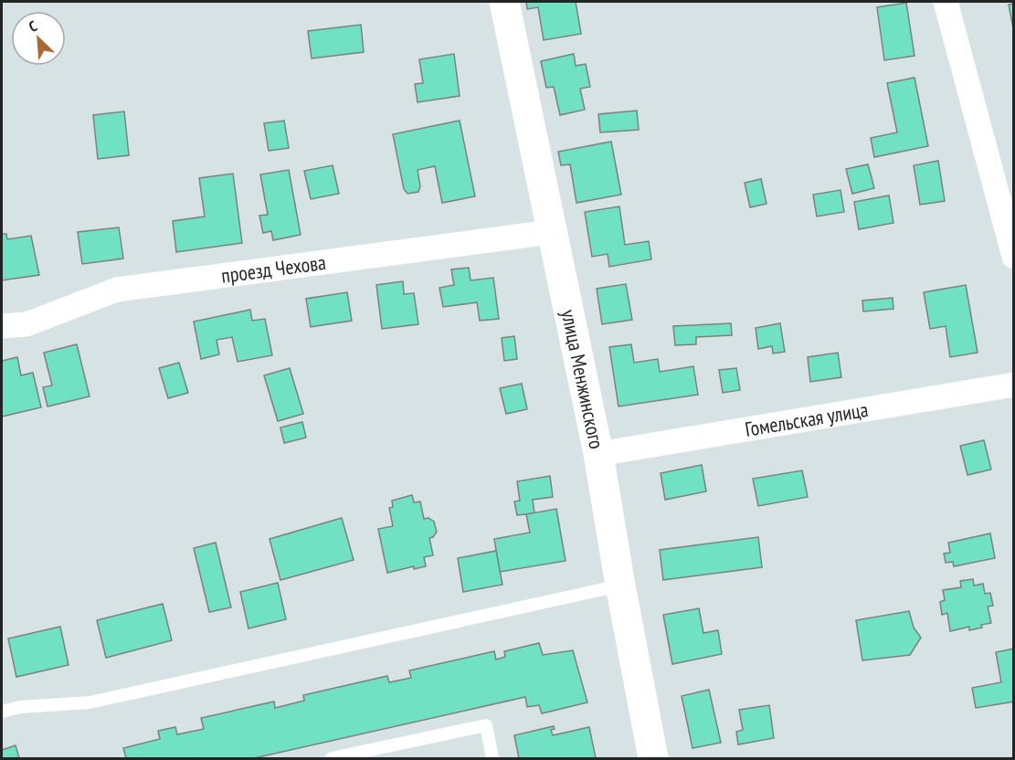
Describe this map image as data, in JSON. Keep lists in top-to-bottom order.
{
  "streets": {
    "street": ["проезд Чехова", "улица Менжинского", "Гомельская улица"]
  },
  "crossings": [
    ["проезд Чехова", "улица Менжинского"],
    ["улица Менжинского", "Гомельская улица"]
  ],
  "north": "top left"
}
